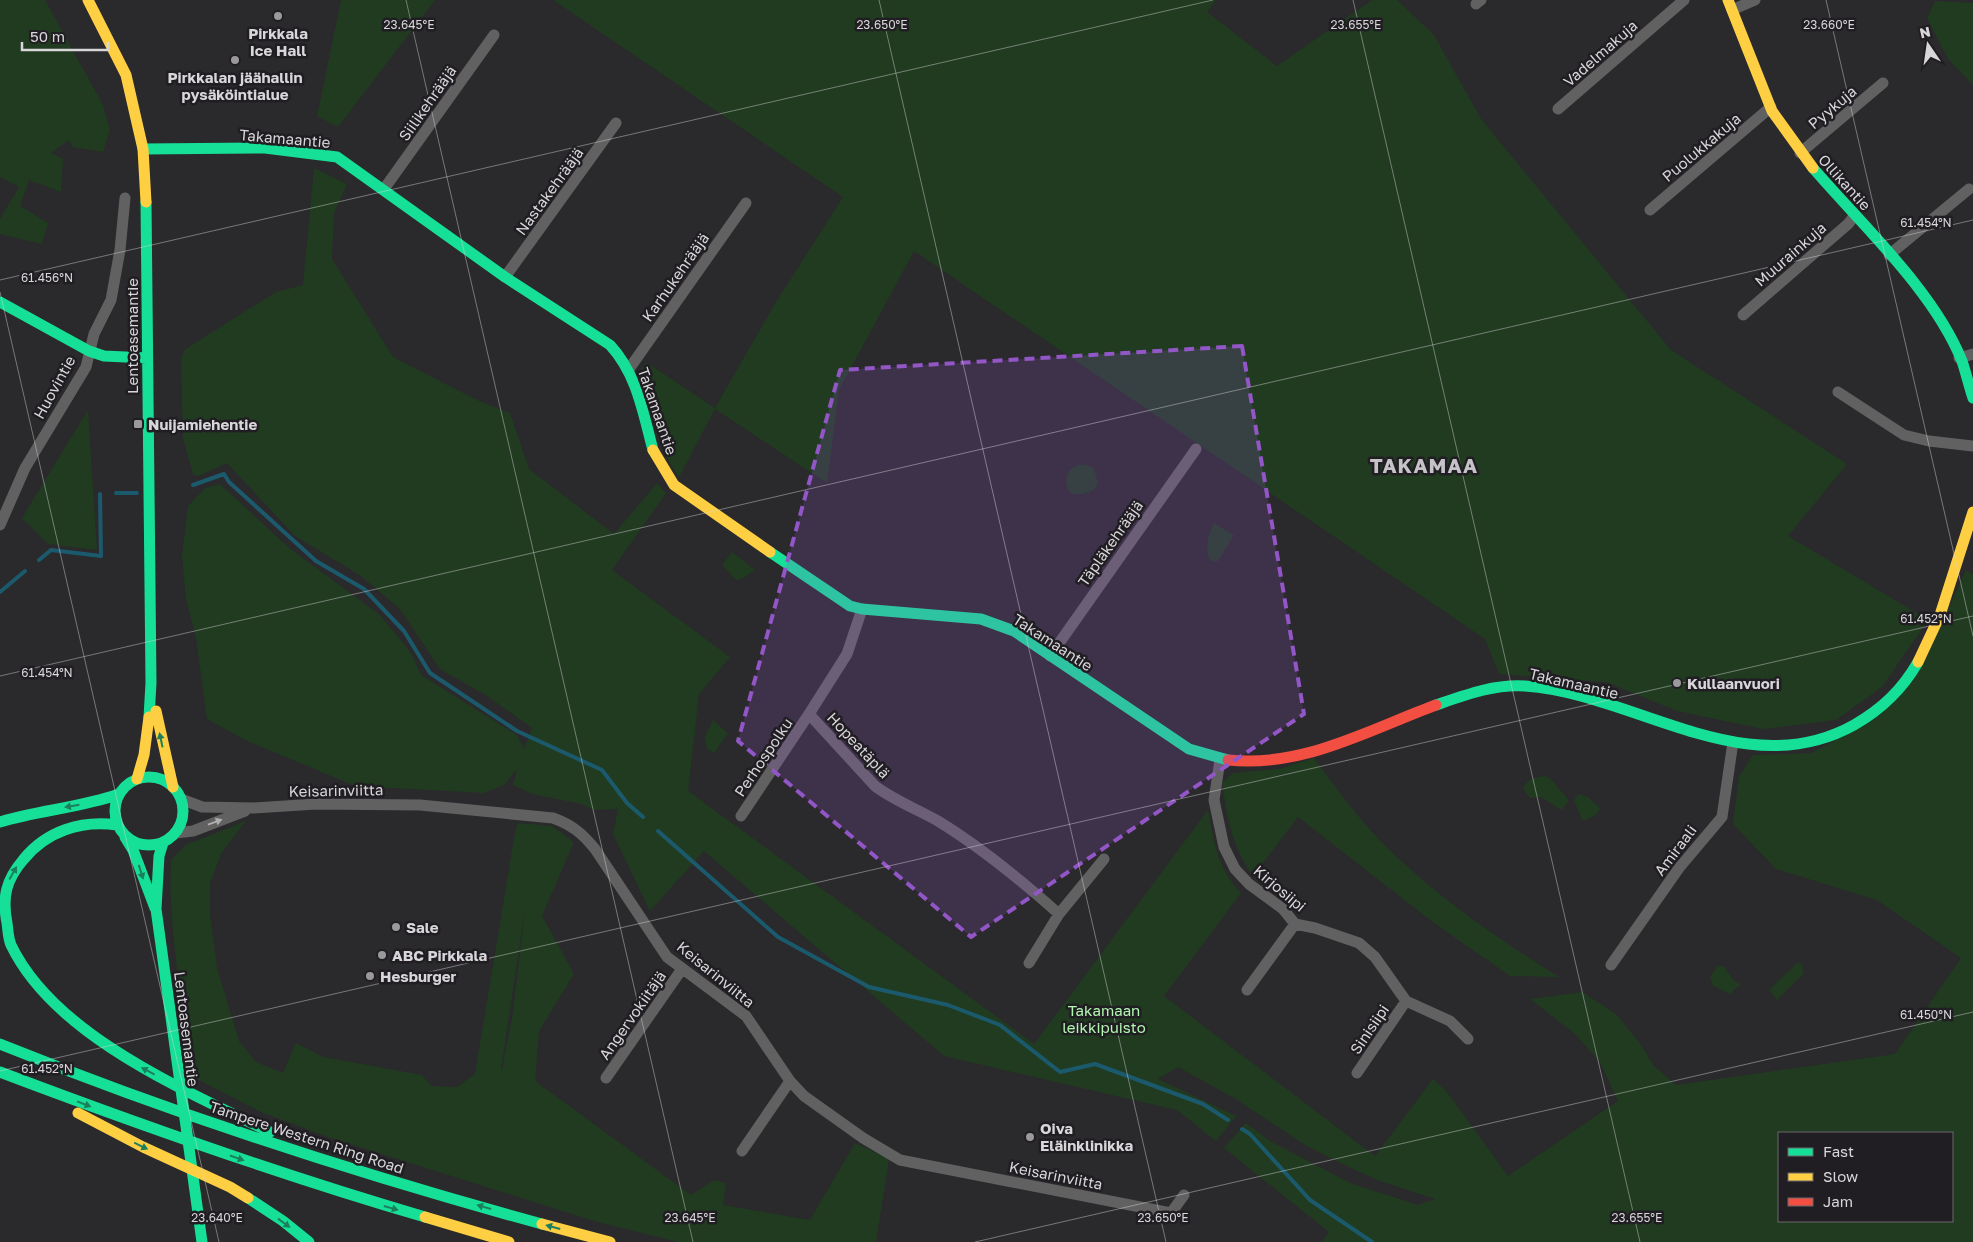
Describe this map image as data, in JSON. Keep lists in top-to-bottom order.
{
  "streets": {
    "main road": [
      "Takamaantie",
      "Ollikantie",
      "Lentoasemantie",
      "Tampere Western Ring Road"
    ],
    "street": [
      "Vadelmakuja",
      "Siilikehrääjä",
      "Pyykuja",
      "Puolukkakuja",
      "Nastakehrääjä",
      "Muurainkuja",
      "Karhukehrääjä",
      "Huovintie",
      "Täpläkehrääjä",
      "Hopeatäplä",
      "Perhospolku",
      "Keisarinviitta",
      "Amiraali",
      "Kirjosiipi",
      "Angervokiitäjä",
      "Sinisiipi"
    ]
  },
  "crossings": [
    ["Siilikehrääjä", "Takamaantie"],
    ["Pyykuja", "Ollikantie"],
    ["Takamaantie", "Nastakehrääjä"],
    ["Takamaantie", "Karhukehrääjä"],
    ["Takamaantie", "Lentoasemantie"],
    ["Takamaantie", "Täpläkehrääjä"],
    ["Takamaantie", "Hopeatäplä"],
    ["Takamaantie", "Amiraali"],
    ["Takamaantie", "Kirjosiipi"],
    ["Puolukkakuja", "Ollikantie"],
    ["Ollikantie", "Muurainkuja"],
    ["Lentoasemantie", "Keisarinviitta"],
    ["Hopeatäplä", "Perhospolku"],
    ["Keisarinviitta", "Angervokiitäjä"],
    ["Kirjosiipi", "Sinisiipi"]
  ],
  "districts": ["TAKAMAA"],
  "parks": ["Takamaan leikkipuisto"],
  "places": {
    "other": [
      "Pirkkala Ice Hall",
      "Pirkkalan jäähallin pysäköintialue",
      "Kullaanvuori",
      "Sale",
      "ABC Pirkkala",
      "Hesburger",
      "Oiva Eläinklinikka"
    ],
    "transit": ["Nuijamiehentie"]
  },
  "legend": ["Fast", "Slow", "Jam"],
  "scale_bar": "50 m",
  "north": "top",
  "coordinates": [
    "23.645°E",
    "23.650°E",
    "23.655°E",
    "23.660°E",
    "61.454°N",
    "61.456°N",
    "61.452°N",
    "61.450°N",
    "23.640°E"
  ]
}
